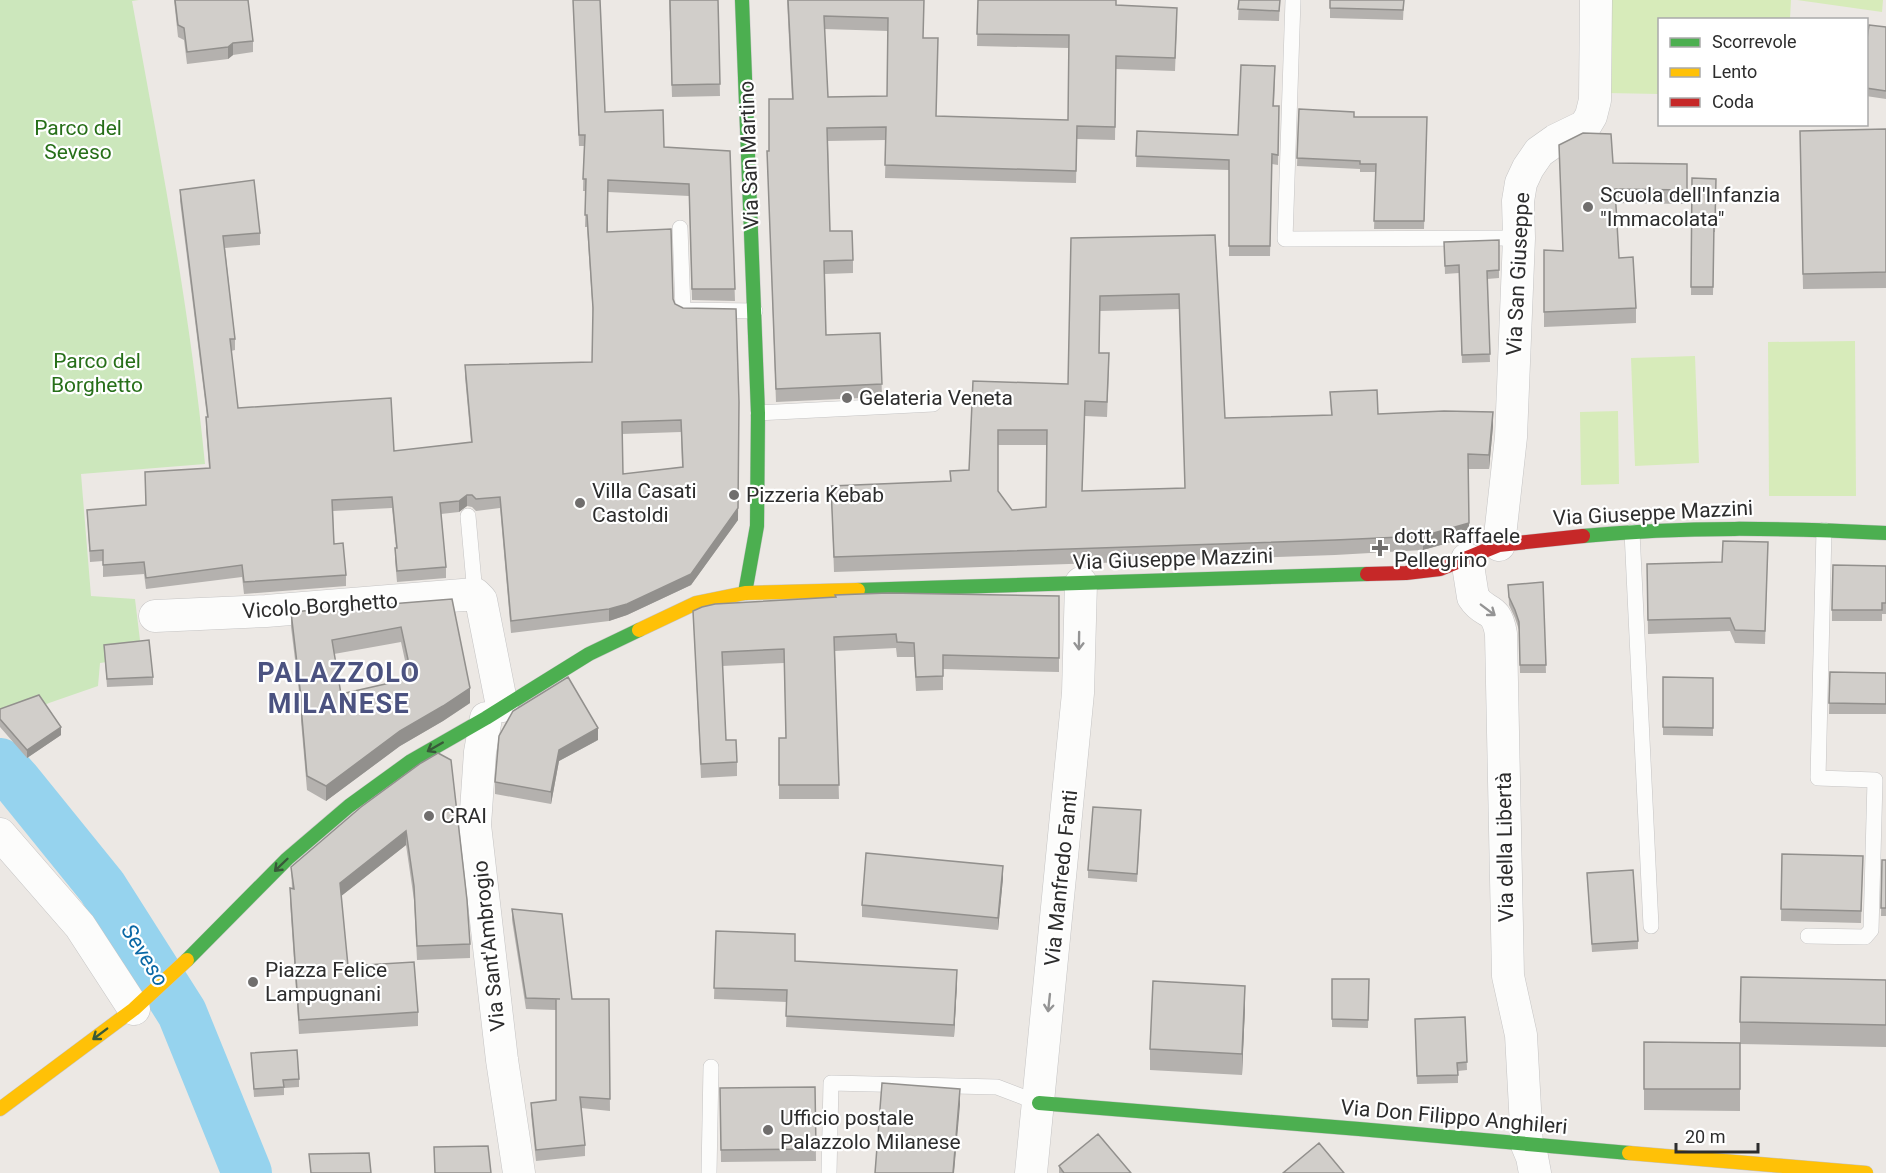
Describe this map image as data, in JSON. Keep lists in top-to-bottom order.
{
  "streets": {
    "street": [
      "Via San Martino",
      "Via San Giuseppe",
      "Via Giuseppe Mazzini",
      "Vicolo Borghetto",
      "Via della Libertà",
      "Via Manfredo Fanti",
      "Via Sant'Ambrogio",
      "Via Don Filippo Anghileri"
    ]
  },
  "crossings": [
    ["Via San Martino", "Via Giuseppe Mazzini"],
    ["Via San Giuseppe", "Via Giuseppe Mazzini"],
    ["Via Giuseppe Mazzini", "Via della Libertà"],
    ["Via Giuseppe Mazzini", "Via Manfredo Fanti"],
    ["Via Giuseppe Mazzini", "Via Sant'Ambrogio"],
    ["Via della Libertà", "Via Don Filippo Anghileri"],
    ["Via Manfredo Fanti", "Via Don Filippo Anghileri"]
  ],
  "one_way": ["Via della Libertà", "Via Manfredo Fanti"],
  "districts": ["PALAZZOLO MILANESE"],
  "water": ["Seveso"],
  "parks": ["Parco del Seveso", "Parco del Borghetto"],
  "places": {
    "other": [
      "Scuola dell'Infanzia \"Immacolata\"",
      "Gelateria Veneta",
      "Pizzeria Kebab",
      "Villa Casati Castoldi",
      "CRAI",
      "Piazza Felice Lampugnani",
      "Ufficio postale Palazzolo Milanese"
    ],
    "health": ["dott. Raffaele Pellegrino"]
  },
  "legend": ["Scorrevole", "Lento", "Coda"],
  "scale_bar": "20 m"
}
